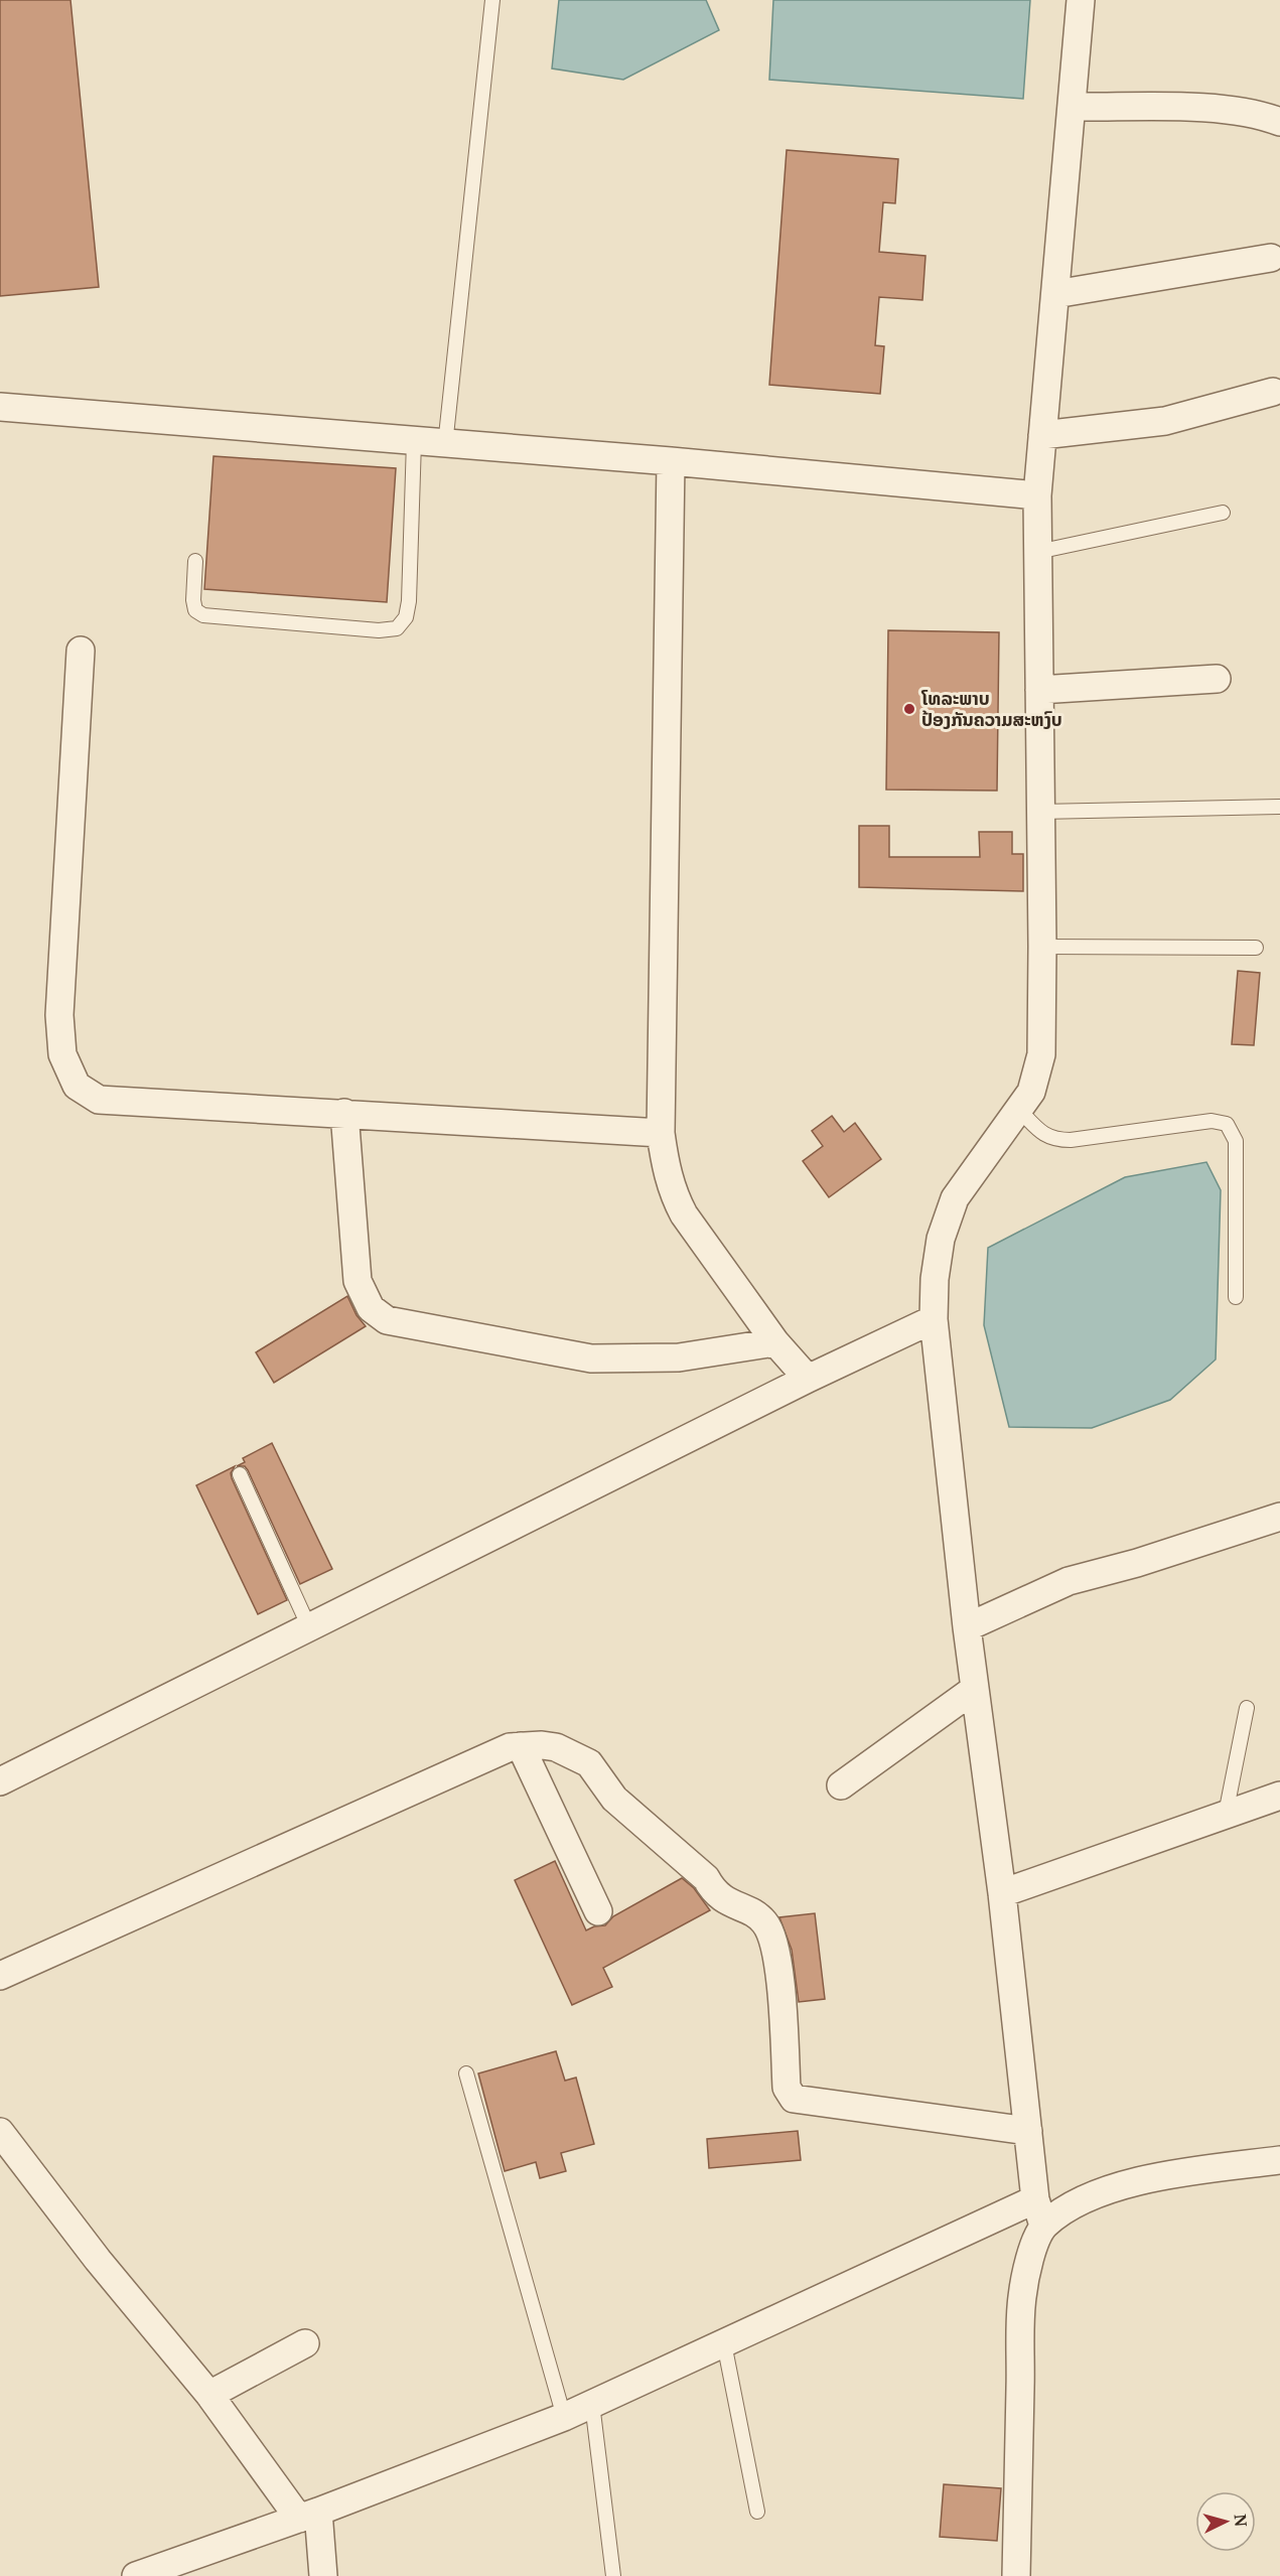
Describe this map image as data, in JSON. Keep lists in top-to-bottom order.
{
  "places": ["ໂທລະພາບ ປ້ອງກັນຄວາມສະຫງົບ"],
  "north": "right"
}
